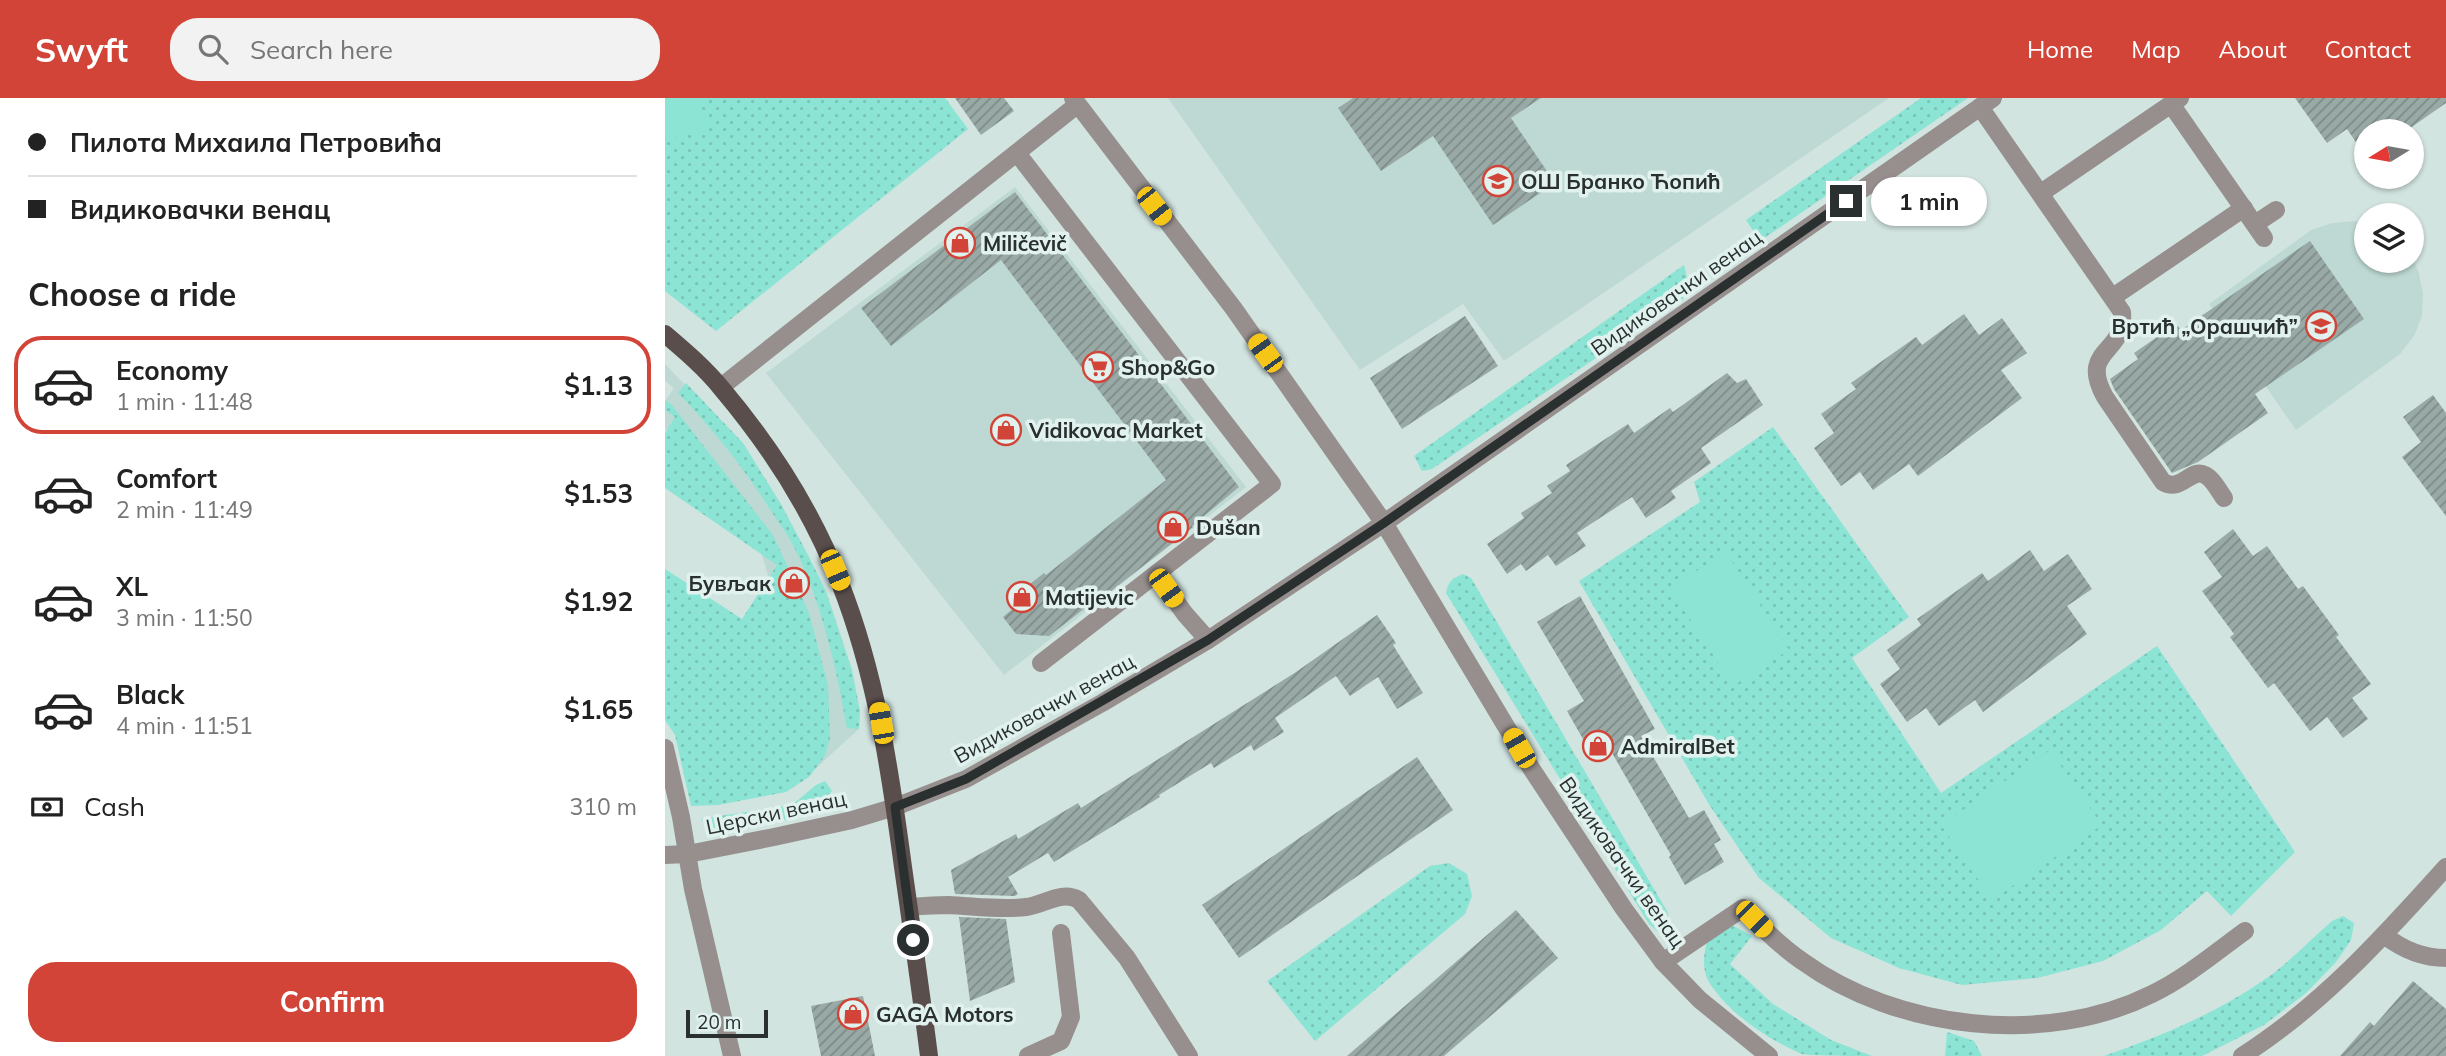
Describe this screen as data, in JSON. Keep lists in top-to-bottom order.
{
  "streets": {
    "street": ["Видиковачки венац", "Церски венац"]
  },
  "crossings": [
    ["Видиковачки венац", "Церски венац"]
  ],
  "places": {
    "school or university": ["ОШ Бранко Ћопић", "Вртић „Орашчић”"],
    "shop": [
      "Miličevič",
      "Vidikovac Market",
      "Dušan",
      "Бувљак",
      "Matijevic",
      "AdmiralBet",
      "GAGA Motors"
    ],
    "supermarket": ["Shop&Go"]
  },
  "scale_bar": "20 m",
  "north": "left",
  "page": {
    "header": "Swyft",
    "search": "Search here",
    "nav": [
      "Home",
      "Map",
      "About",
      "Contact"
    ],
    "banner": ["Пилота Михаила Петровића", "Видиковачки венац"],
    "bubble": "1 min",
    "heading": "Choose a ride",
    "list": [
      {
        "name": "Economy",
        "note": "1 min · 11:48",
        "value": "$1.13"
      },
      {
        "name": "Comfort",
        "note": "2 min · 11:49",
        "value": "$1.53"
      },
      {
        "name": "XL",
        "note": "3 min · 11:50",
        "value": "$1.92"
      },
      {
        "name": "Black",
        "note": "4 min · 11:51",
        "value": "$1.65"
      }
    ],
    "pay": ["Cash", "310 m"],
    "buttons": "Confirm",
    "scale": "20 m"
  }
}
